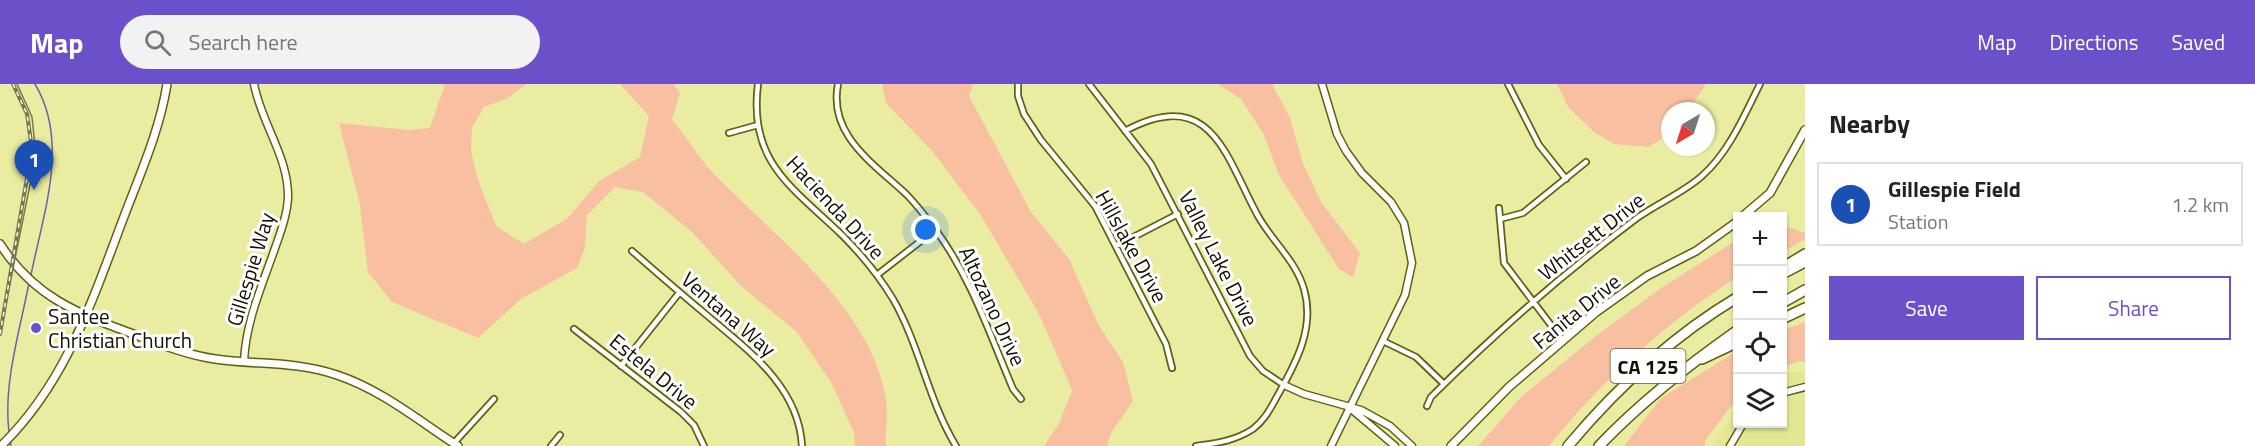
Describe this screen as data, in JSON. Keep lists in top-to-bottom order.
{
  "streets": {
    "highway": ["CA 125"],
    "main road": ["Fanita Drive"],
    "street": [
      "Hacienda Drive",
      "Whitsett Drive",
      "Hillslake Drive",
      "Valley Lake Drive",
      "Gillespie Way",
      "Altozano Drive",
      "Ventana Way",
      "Estela Drive"
    ]
  },
  "places": ["Santee Christian Church"],
  "north": "bottom left",
  "page": {
    "header": "Map",
    "search": "Search here",
    "nav": ["Map", "Directions", "Saved"],
    "heading": "Nearby",
    "pins": "1",
    "list": [
      {
        "mark": "1",
        "name": "Gillespie Field",
        "note": "Station",
        "value": "1.2 km"
      }
    ],
    "map_buttons": ["+", "−"],
    "buttons": ["Save", "Share"]
  }
}
